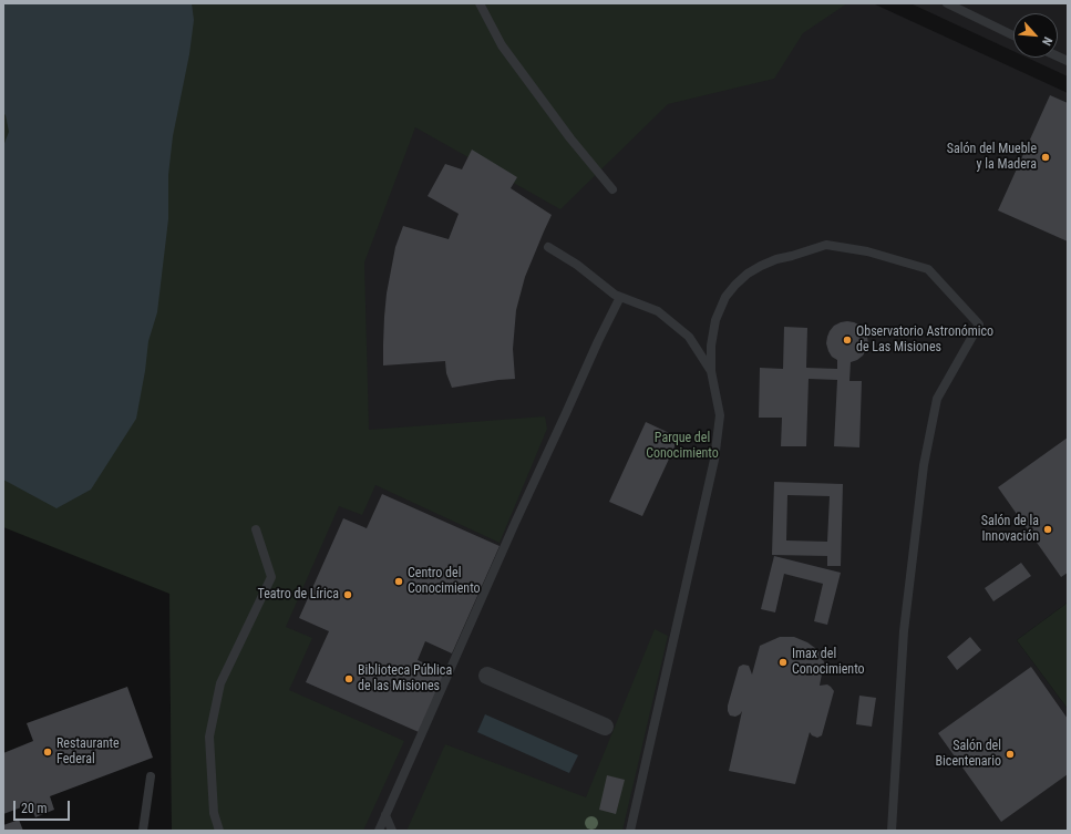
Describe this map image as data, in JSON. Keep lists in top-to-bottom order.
{
  "parks": ["Parque del Conocimiento"],
  "places": [
    "Salón del Mueble y la Madera",
    "Observatorio Astronómico de Las Misiones",
    "Salón de la Innovación",
    "Centro del Conocimiento",
    "Teatro de Lírica",
    "Imax del Conocimiento",
    "Biblioteca Pública de las Misiones",
    "Restaurante Federal",
    "Salón del Bicentenario"
  ],
  "scale_bar": "20 m",
  "north": "bottom right"
}
